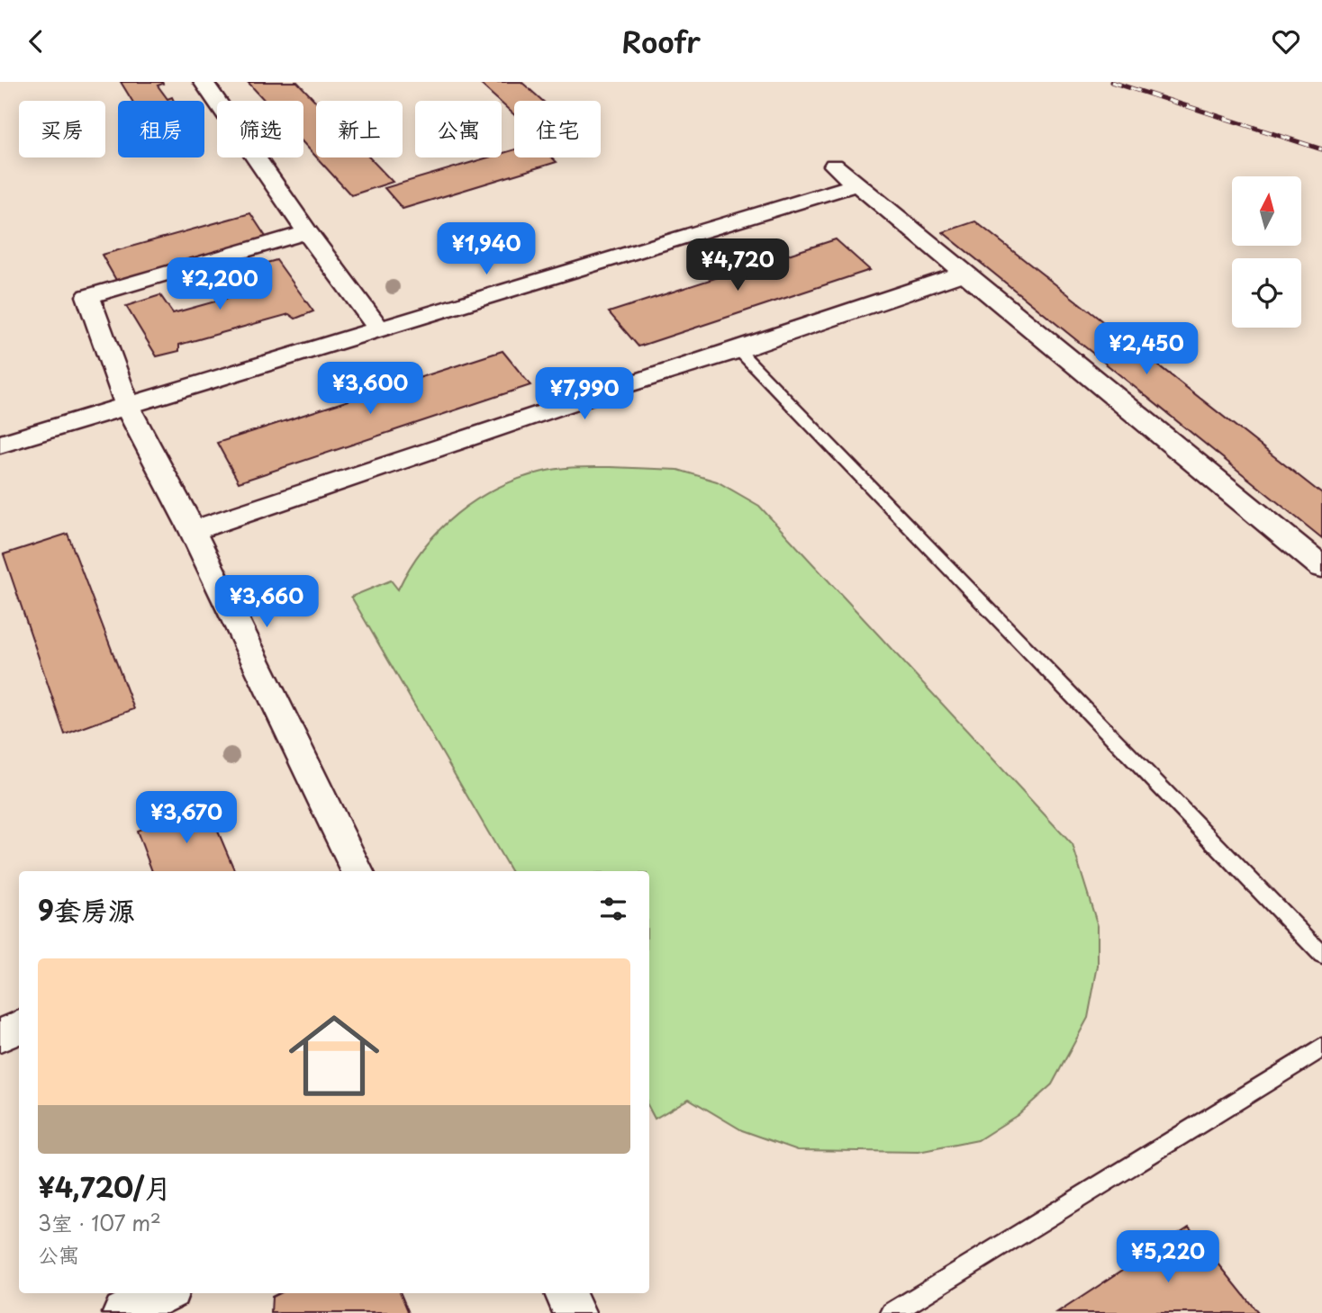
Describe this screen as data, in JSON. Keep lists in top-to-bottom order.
{
  "north": "top",
  "page": {
    "header": "Roofr",
    "chip": [
      "买房",
      "租房",
      "筛选",
      "新上",
      "公寓",
      "住宅"
    ],
    "price": [
      "¥1,940",
      "¥4,720",
      "¥2,200",
      "¥2,450",
      "¥3,600",
      "¥7,990",
      "¥3,660",
      "¥3,670",
      "¥5,220"
    ],
    "heading": "9套房源",
    "list": [
      {
        "name": "¥4,720/月",
        "note": "3室 · 107 m² · 公寓"
      }
    ]
  }
}
